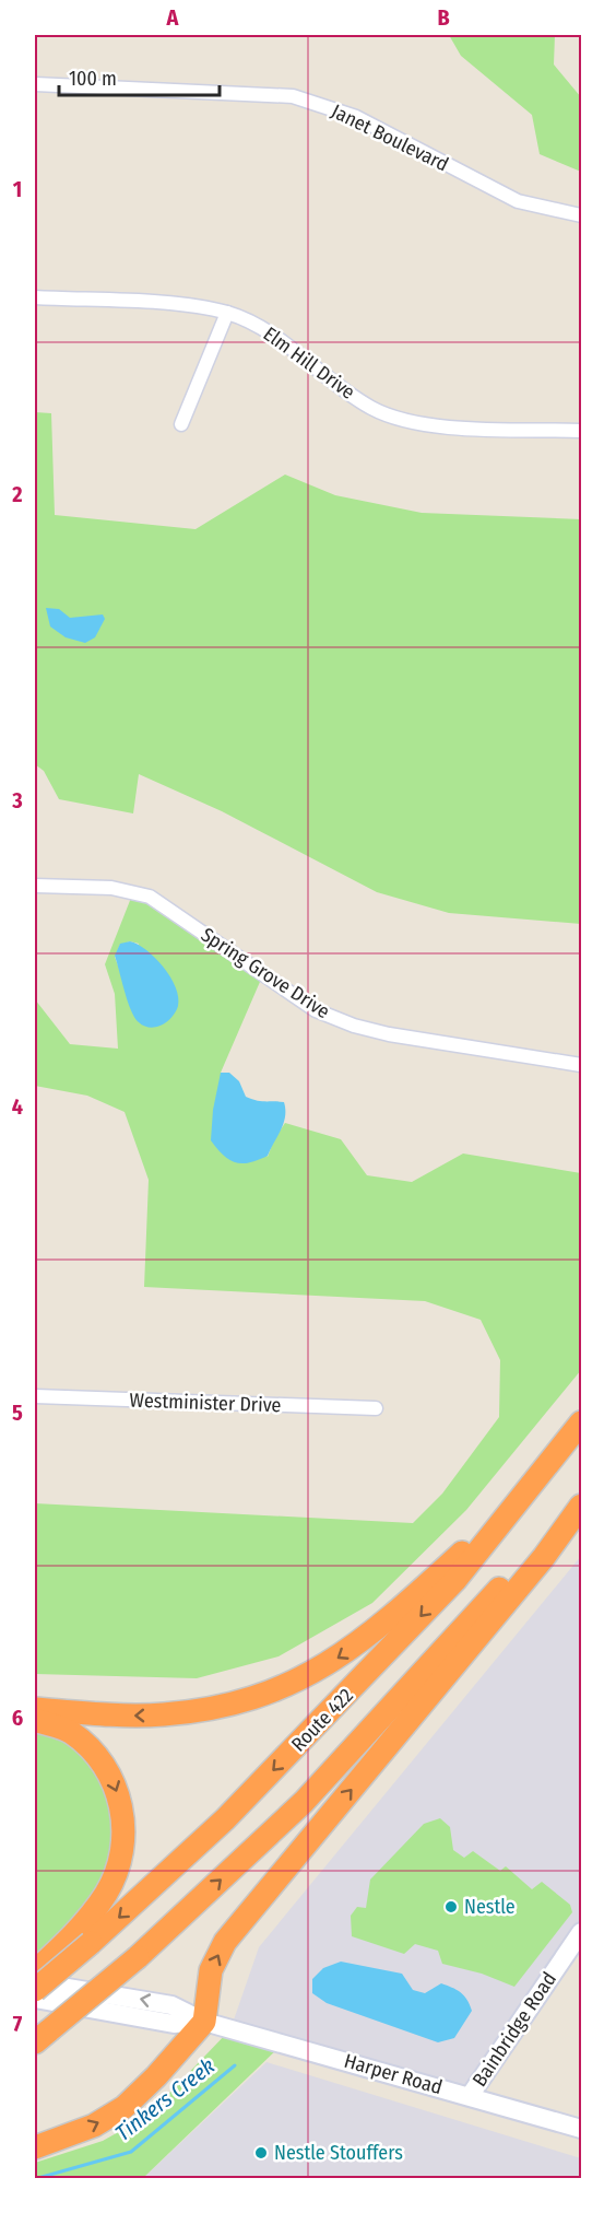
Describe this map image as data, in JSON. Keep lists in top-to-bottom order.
{
  "streets": {
    "highway": ["Route 422"],
    "street": [
      "Janet Boulevard",
      "Elm Hill Drive",
      "Spring Grove Drive",
      "Westminister Drive",
      "Bainbridge Road",
      "Harper Road"
    ]
  },
  "crossings": [
    ["Route 422", "Harper Road"],
    ["Bainbridge Road", "Harper Road"]
  ],
  "water": ["Tinkers Creek"],
  "places": ["Nestle", "Nestle Stouffers"],
  "scale_bar": "100 m",
  "grid": {
    "columns": ["A", "B"],
    "rows": [
      "1",
      "2",
      "3",
      "4",
      "5",
      "6",
      "7"
    ]
  }
}
